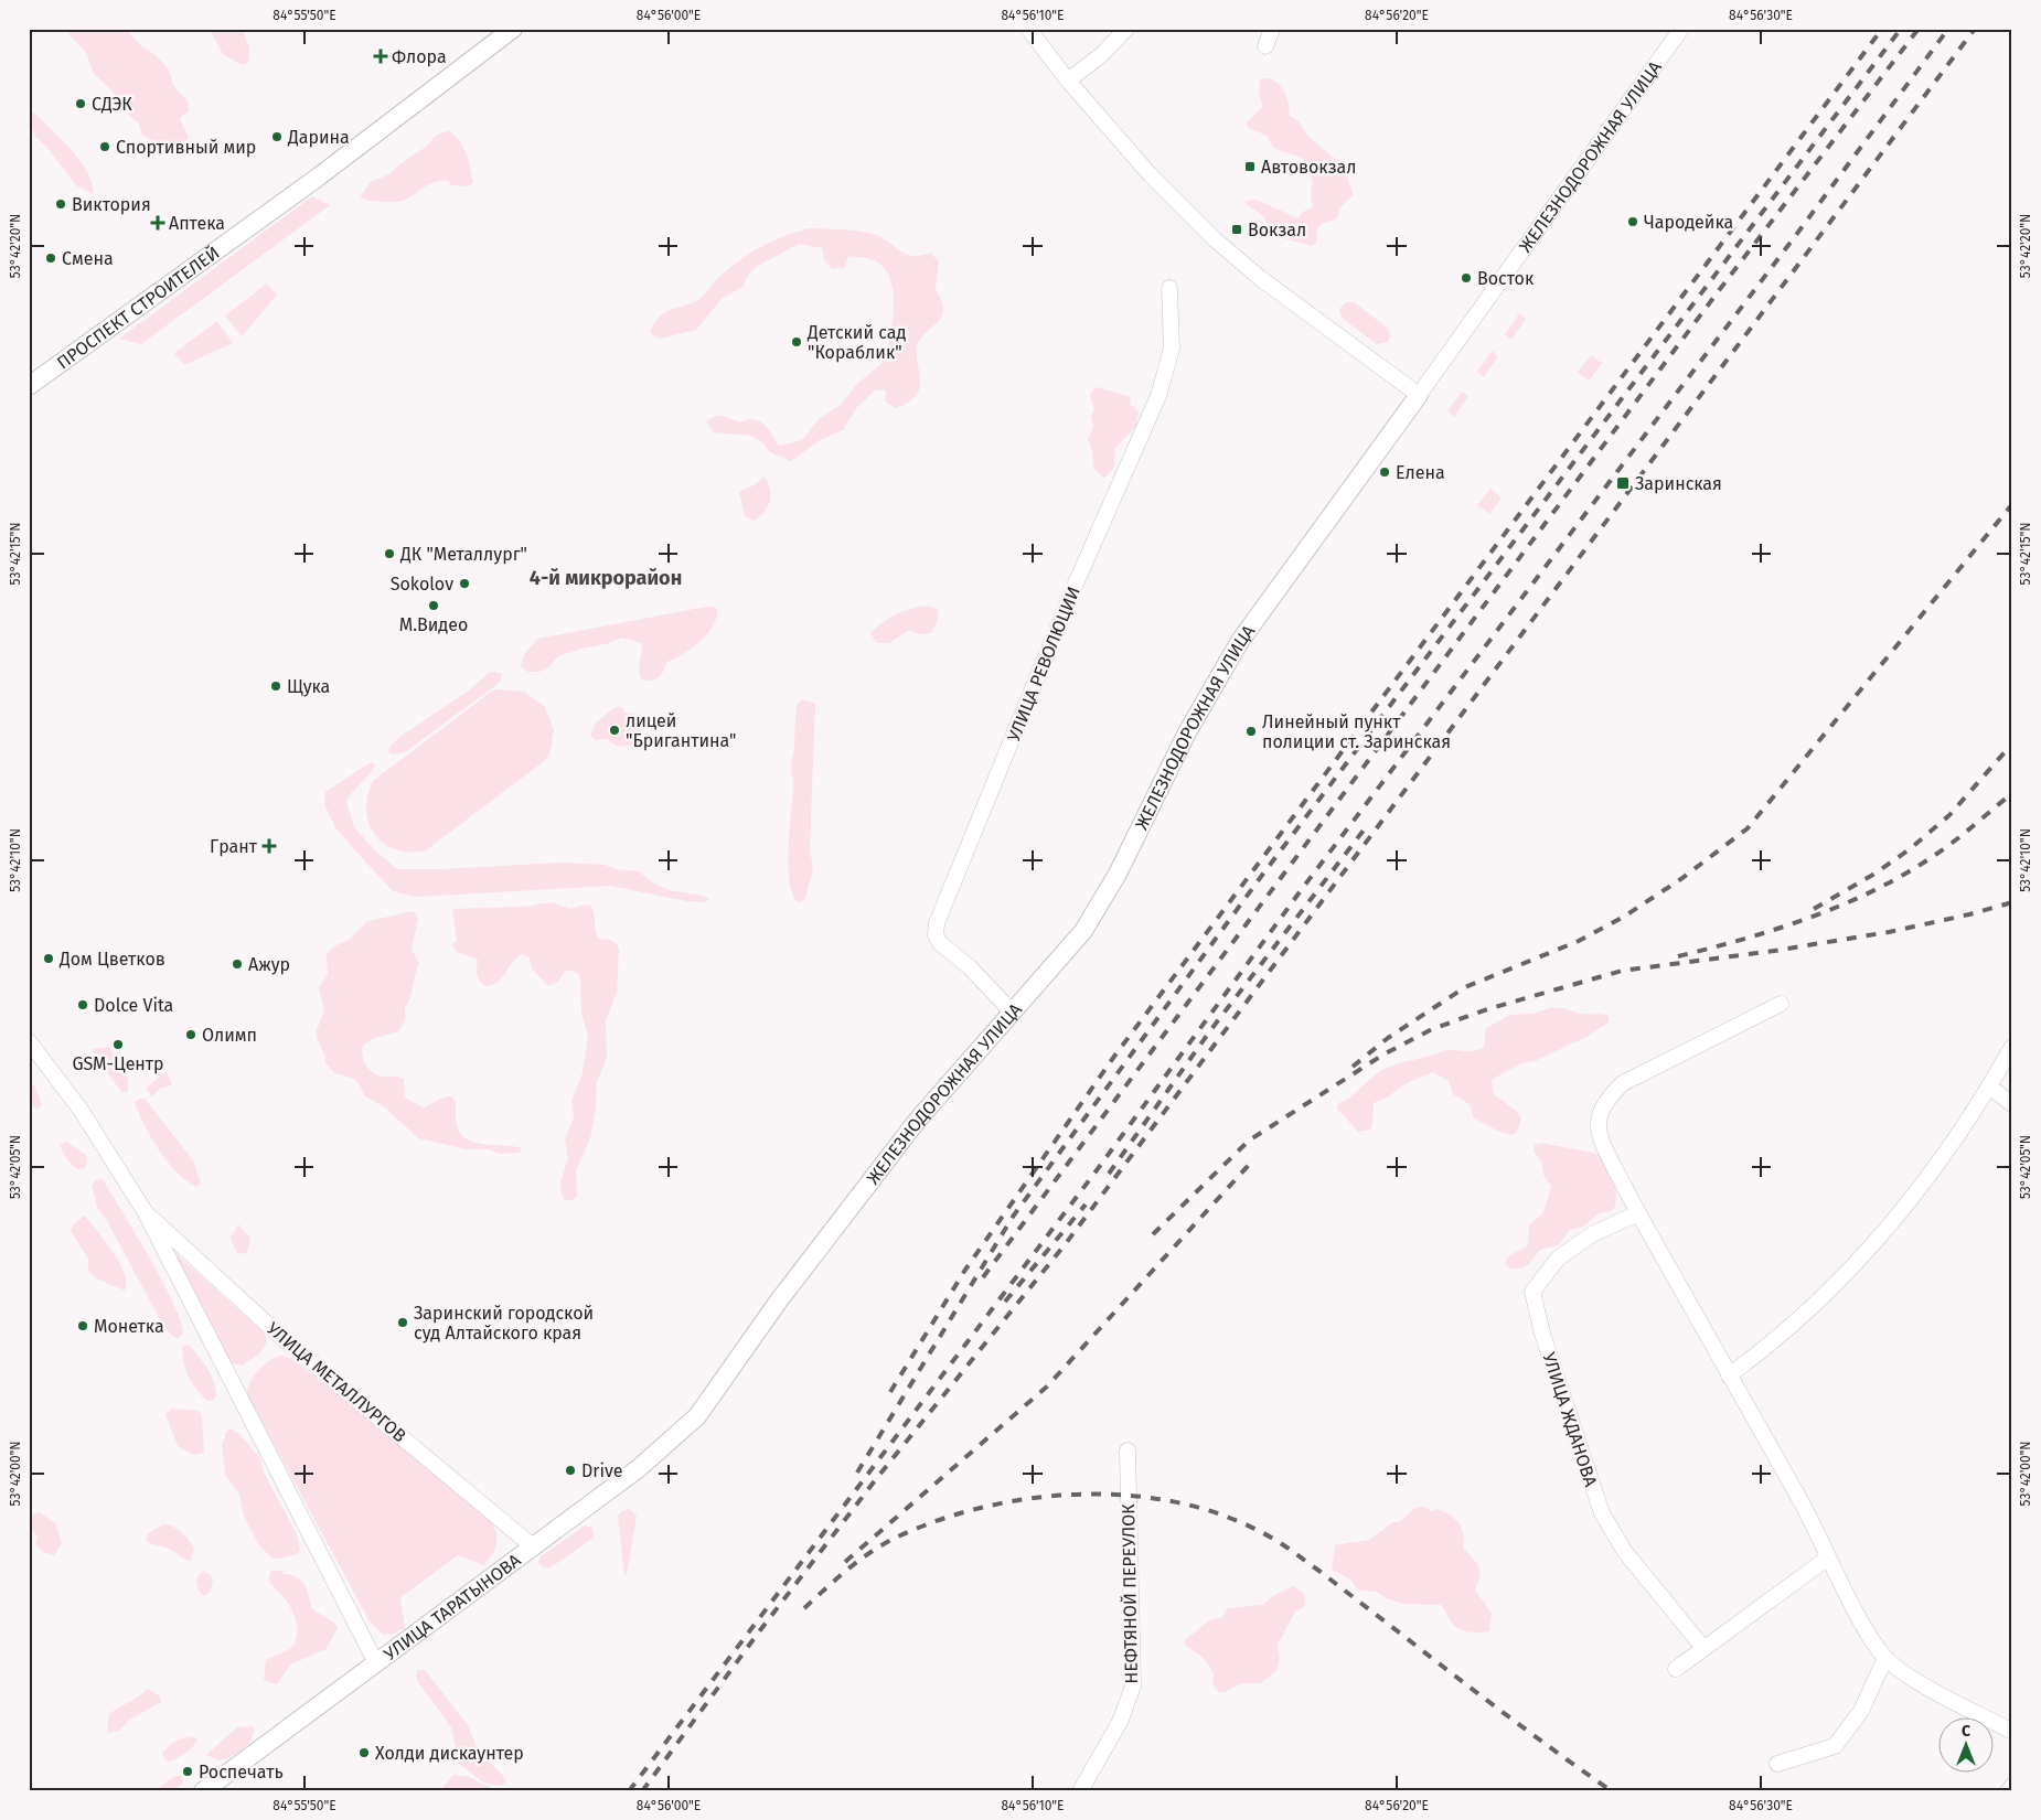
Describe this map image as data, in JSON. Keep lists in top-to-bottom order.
{
  "streets": {
    "street": [
      "ЖЕЛЕЗНОДОРОЖНАЯ УЛИЦА",
      "ПРОСПЕКТ СТРОИТЕЛЕЙ",
      "УЛИЦА РЕВОЛЮЦИИ",
      "УЛИЦА МЕТАЛЛУРГОВ",
      "УЛИЦА ЖДАНОВА",
      "НЕФТЯНОЙ ПЕРЕУЛОК",
      "УЛИЦА ТАРАТЫНОВА"
    ]
  },
  "crossings": [
    ["ЖЕЛЕЗНОДОРОЖНАЯ УЛИЦА", "УЛИЦА РЕВОЛЮЦИИ"],
    ["ЖЕЛЕЗНОДОРОЖНАЯ УЛИЦА", "УЛИЦА ТАРАТЫНОВА"],
    ["УЛИЦА МЕТАЛЛУРГОВ", "УЛИЦА ТАРАТЫНОВА"]
  ],
  "districts": ["4-й микрорайон"],
  "places": {
    "health": ["Флора", "Аптека", "Грант"],
    "other": [
      "СДЭК",
      "Дарина",
      "Спортивный мир",
      "Виктория",
      "Чародейка",
      "Смена",
      "Восток",
      "Детский сад \"Кораблик\"",
      "Елена",
      "ДК \"Металлург\"",
      "Sokolov",
      "М.Видео",
      "Щука",
      "лицей \"Бригантина\"",
      "Линейный пункт полиции ст. Заринская",
      "Дом Цветков",
      "Ажур",
      "Dolce Vita",
      "Олимп",
      "GSM-Центр",
      "Заринский городской суд Алтайского края",
      "Монетка",
      "Drive",
      "Холди дискаунтер",
      "Роспечать"
    ],
    "transit": ["Автовокзал", "Вокзал", "Заринская"]
  },
  "north": "top",
  "coordinates": [
    "84°55'50\"E",
    "84°56'00\"E",
    "84°56'10\"E",
    "84°56'20\"E",
    "84°56'30\"E",
    "53°42'20\"N",
    "53°42'15\"N",
    "53°42'10\"N",
    "53°42'05\"N",
    "53°42'00\"N"
  ]
}
